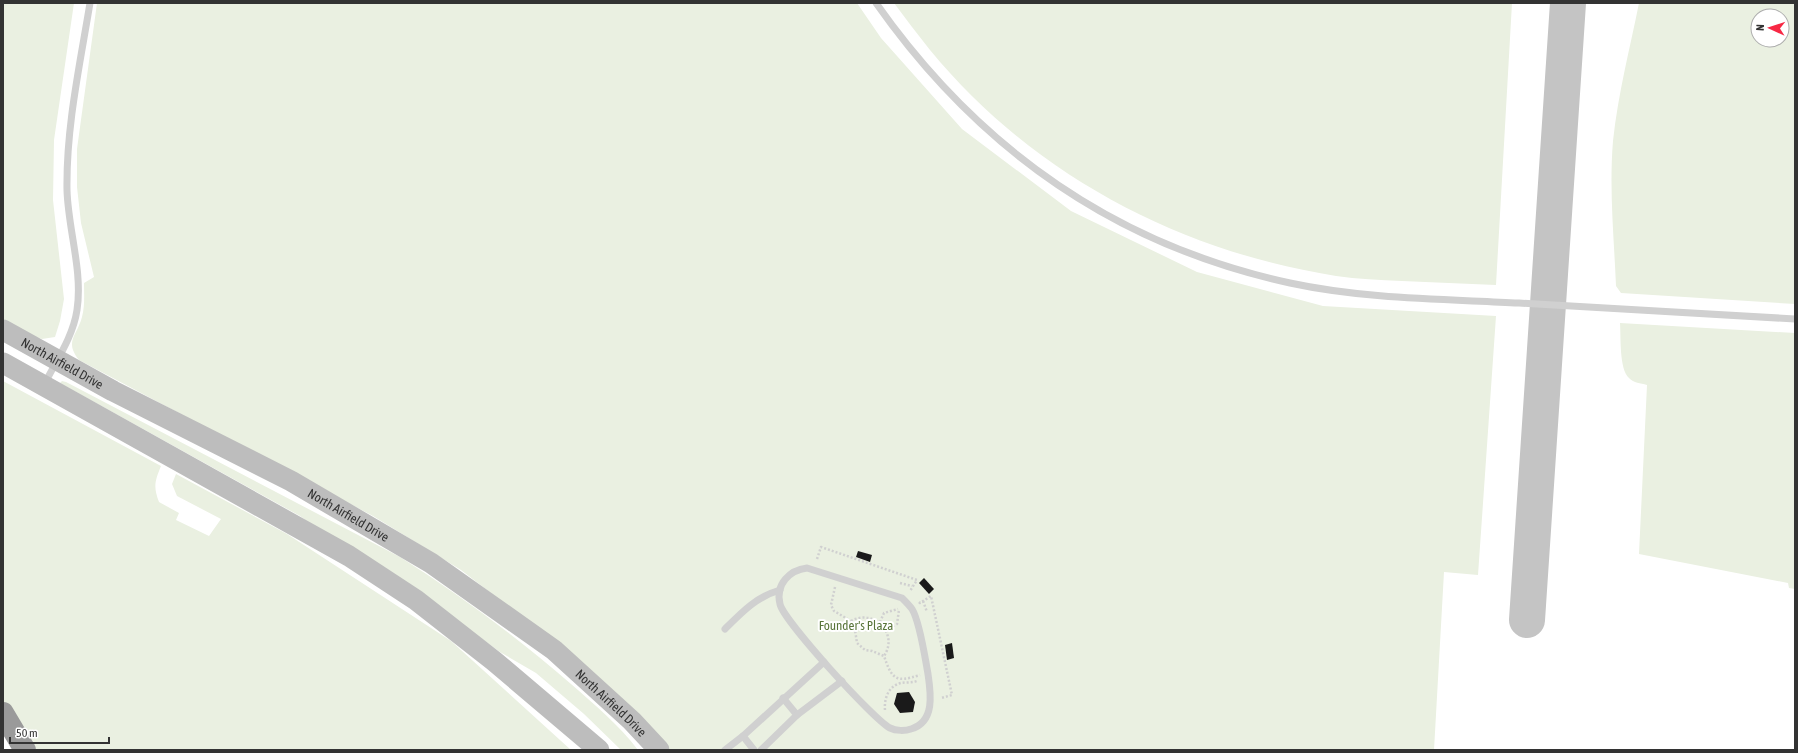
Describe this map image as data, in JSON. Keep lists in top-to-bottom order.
{
  "streets": {
    "main road": ["North Airfield Drive"]
  },
  "parks": ["Founder's Plaza"],
  "scale_bar": "50 m",
  "north": "left"
}
